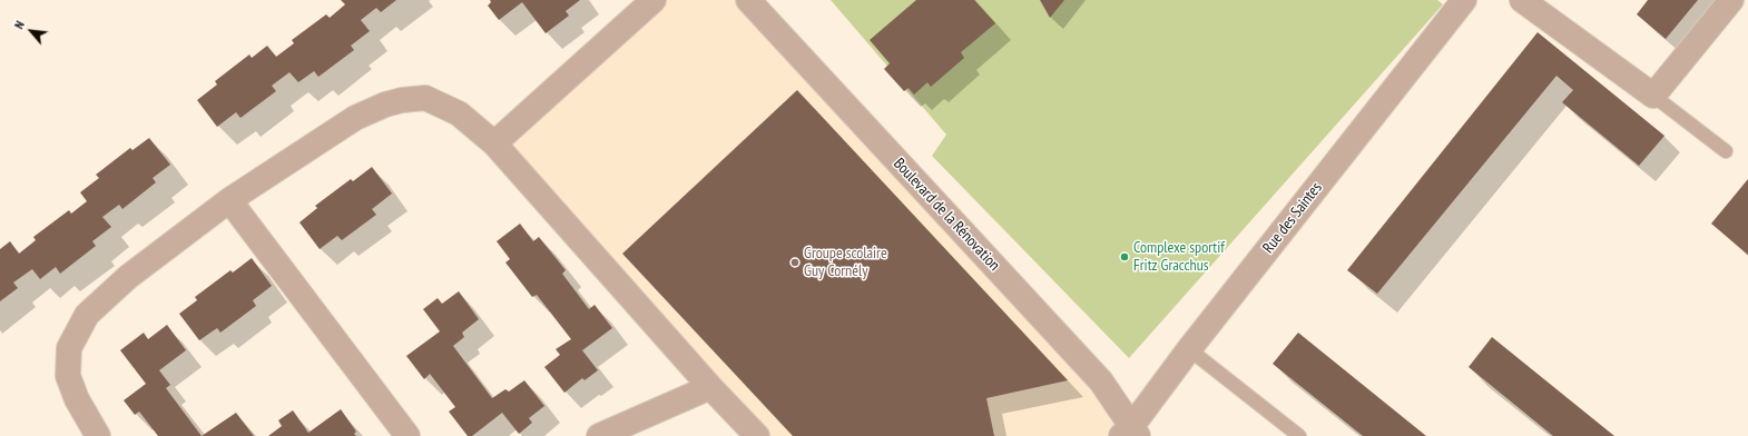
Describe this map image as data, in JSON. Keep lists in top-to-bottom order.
{
  "streets": {
    "street": ["Boulevard de la Rénovation", "Rue des Saintes"]
  },
  "crossings": [
    ["Boulevard de la Rénovation", "Rue des Saintes"]
  ],
  "places": ["Complexe sportif Fritz Gracchus", "Groupe scolaire Guy Cornély"],
  "north": "top left"
}
